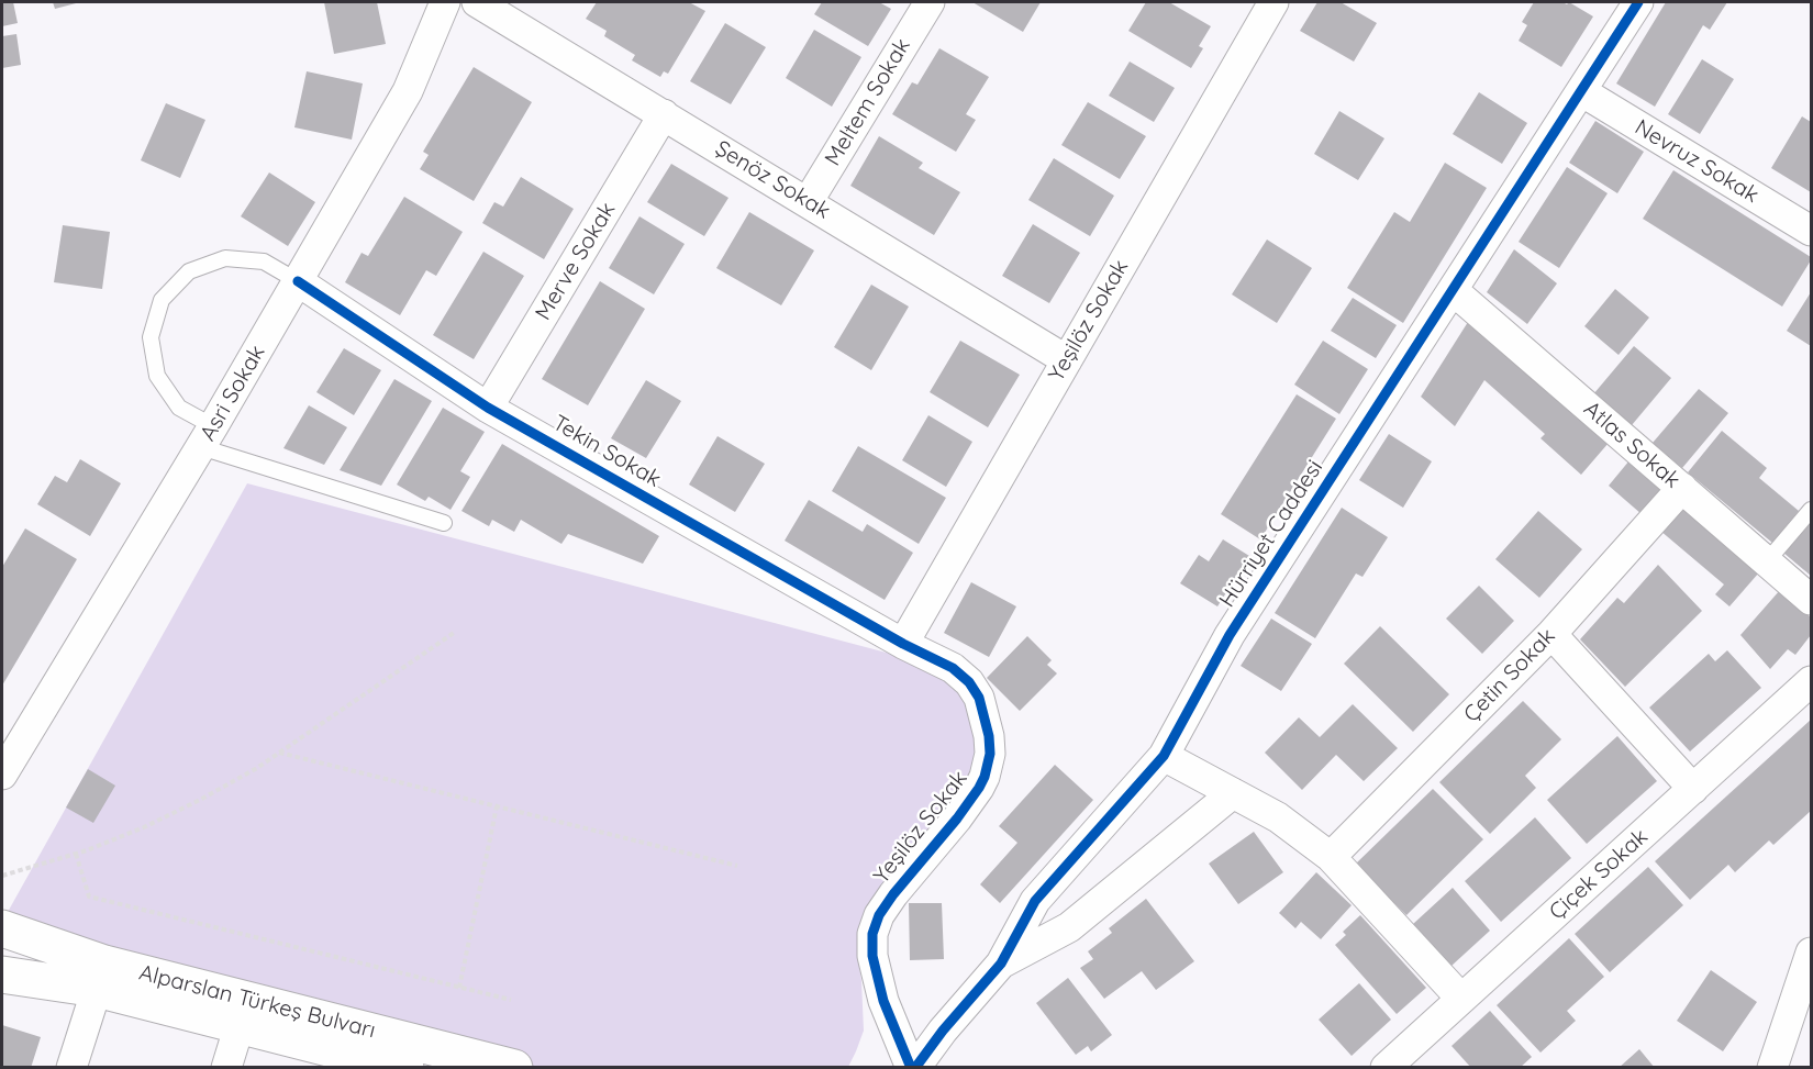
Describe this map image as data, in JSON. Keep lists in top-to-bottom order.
{
  "streets": {
    "street": [
      "Meltem Sokak",
      "Nevruz Sokak",
      "Şenöz Sokak",
      "Merve Sokak",
      "Yeşilöz Sokak",
      "Asri Sokak",
      "Atlas Sokak",
      "Tekin Sokak",
      "Hürriyet Caddesi",
      "Çetin Sokak",
      "Çiçek Sokak",
      "Alparslan Türkeş Bulvarı"
    ]
  },
  "crossings": [
    ["Meltem Sokak", "Şenöz Sokak"],
    ["Nevruz Sokak", "Hürriyet Caddesi"],
    ["Şenöz Sokak", "Merve Sokak"],
    ["Şenöz Sokak", "Yeşilöz Sokak"],
    ["Merve Sokak", "Tekin Sokak"],
    ["Yeşilöz Sokak", "Tekin Sokak"],
    ["Asri Sokak", "Tekin Sokak"],
    ["Atlas Sokak", "Hürriyet Caddesi"],
    ["Atlas Sokak", "Çetin Sokak"]
  ]
}
